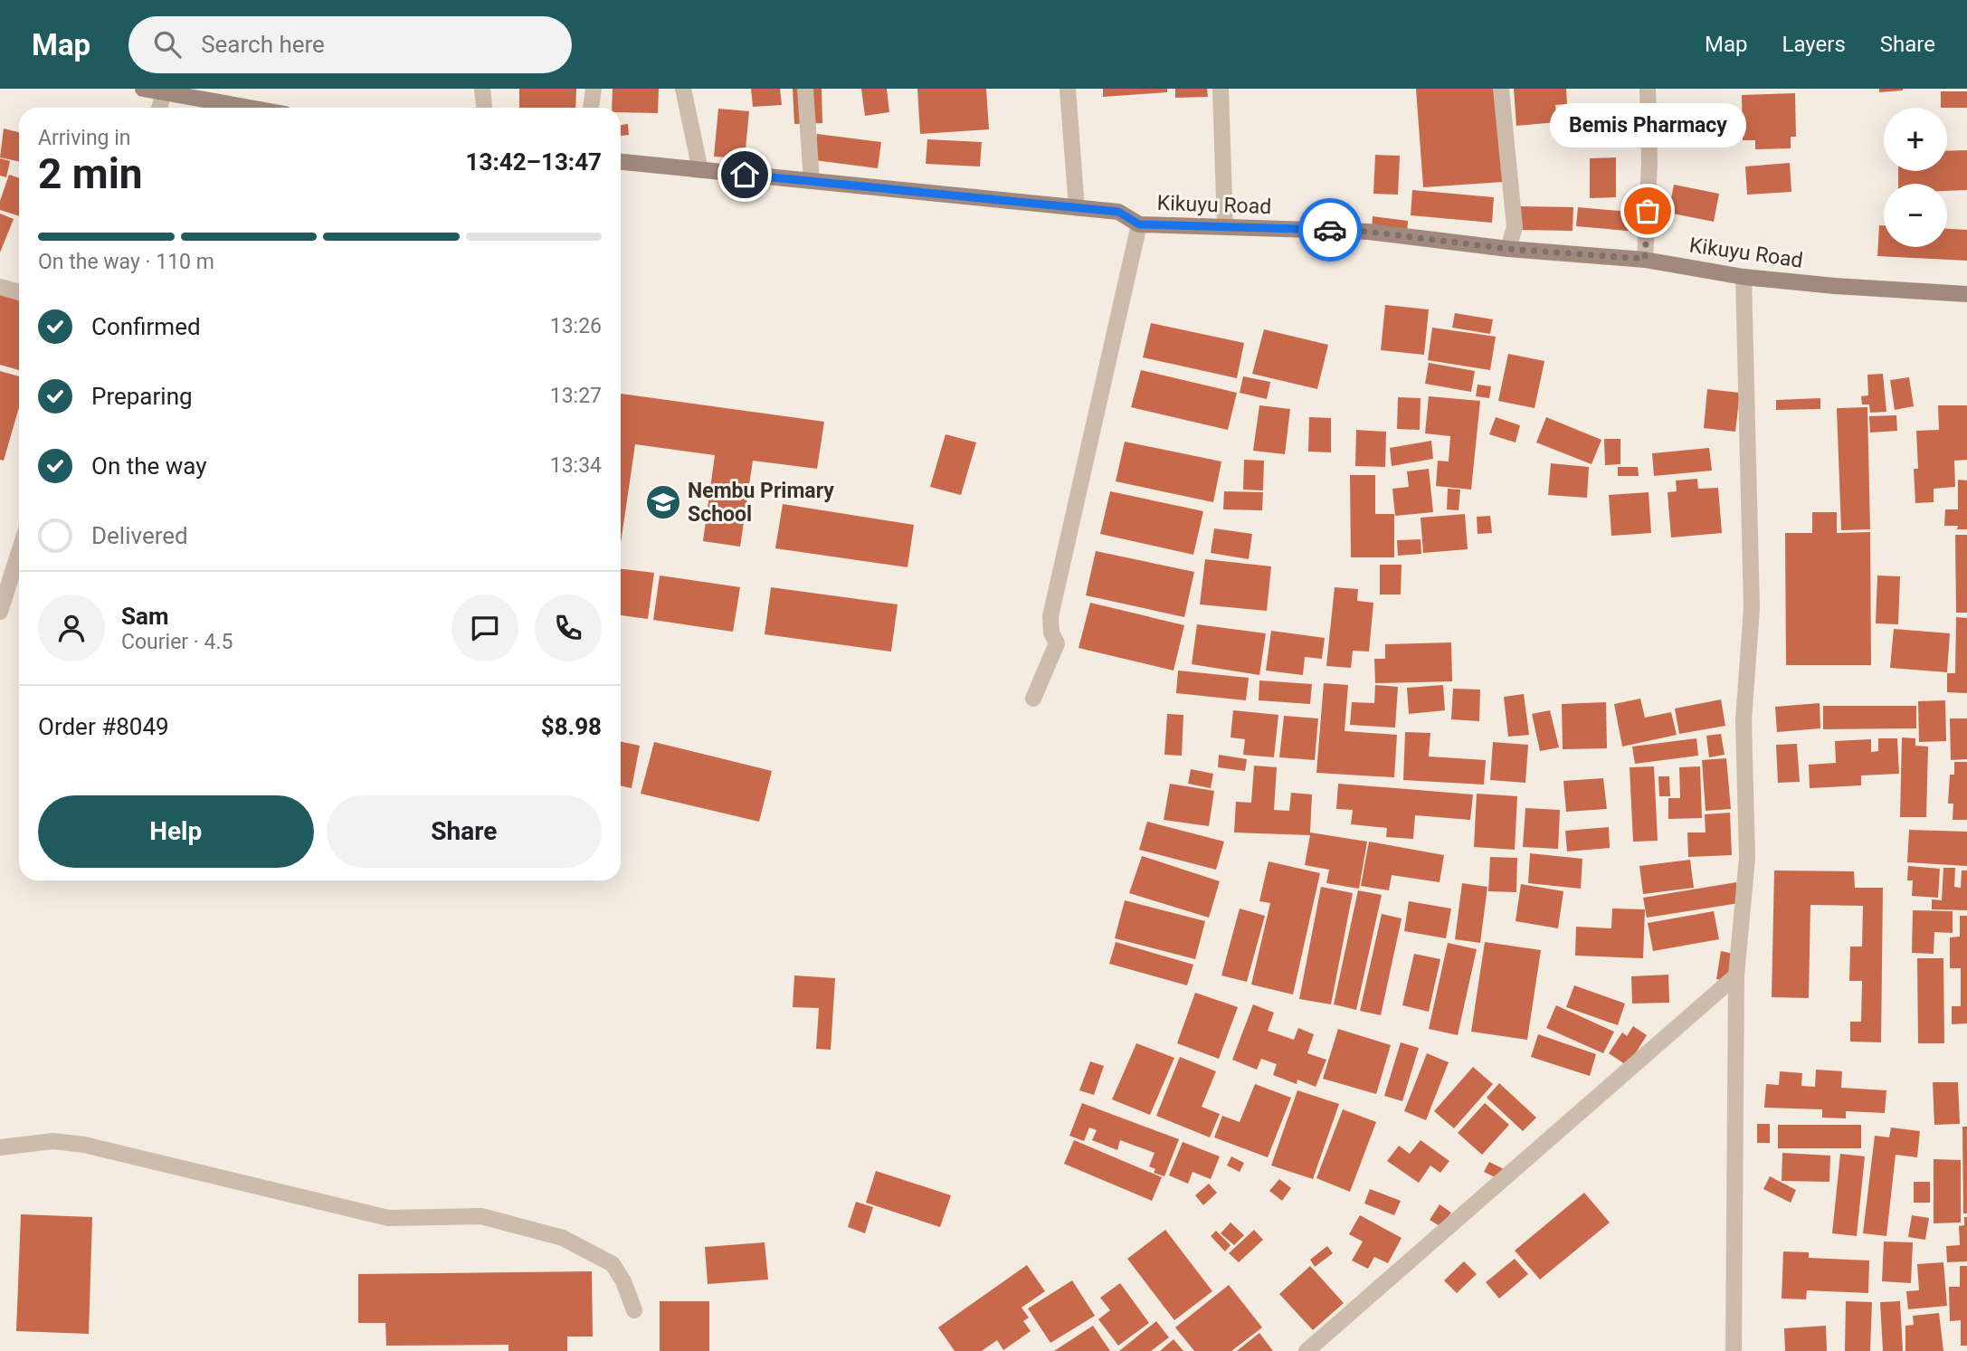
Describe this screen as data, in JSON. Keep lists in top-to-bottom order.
{
  "streets": {
    "main road": ["Kikuyu Road"]
  },
  "places": {
    "other": ["Bemis Pharmacy"],
    "school or university": ["Nembu Primary School"]
  },
  "page": {
    "header": "Map",
    "search": "Search here",
    "nav": ["Map", "Layers", "Share"],
    "bubble": "Bemis Pharmacy",
    "map_buttons": ["+", "−"],
    "heading": ["2 min", "Arriving in", "13:42–13:47"],
    "panel": [
      "Sam",
      "Courier · 4.5",
      "Order #8049",
      "$8.98"
    ],
    "bar": "On the way · 110 m",
    "list": [
      ["Confirmed", "13:26"],
      ["Preparing", "13:27"],
      ["On the way", "13:34"],
      "Delivered"
    ],
    "buttons": ["Help", "Share"]
  }
}
